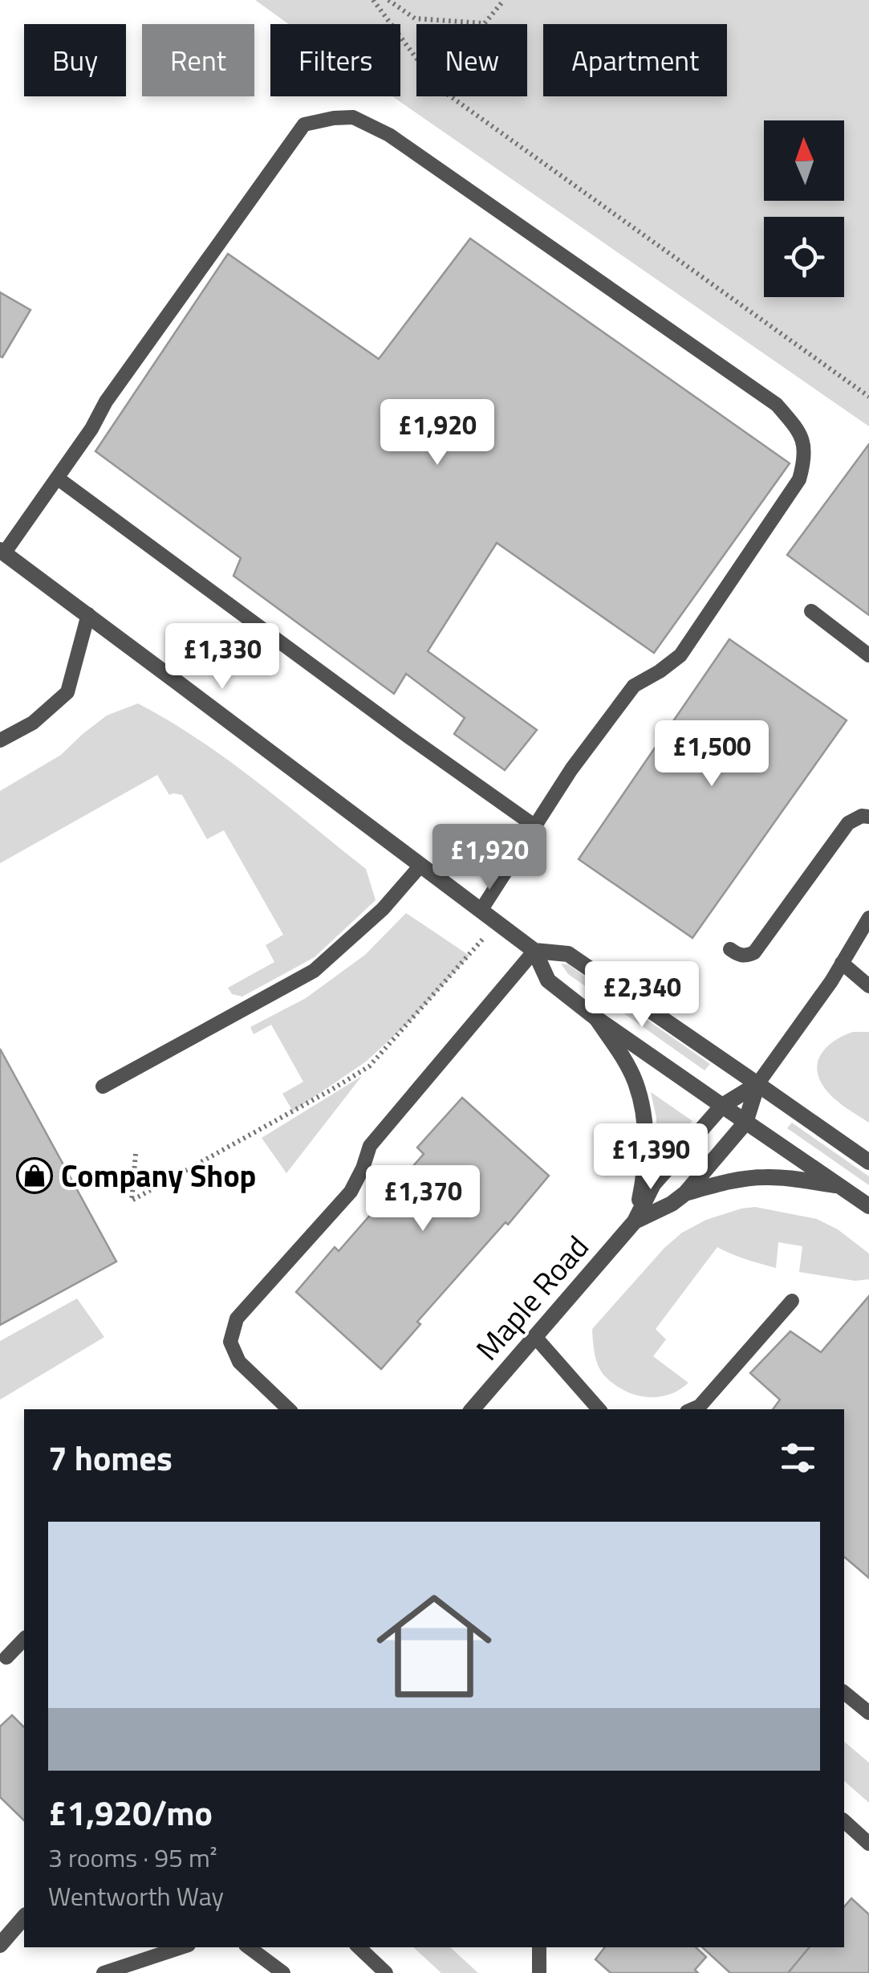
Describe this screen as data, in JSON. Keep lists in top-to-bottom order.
{
  "streets": {
    "street": ["Maple Road"]
  },
  "places": {
    "shop": ["Company Shop"]
  },
  "north": "top",
  "page": {
    "chip": [
      "Buy",
      "Rent",
      "Filters",
      "New",
      "Apartment"
    ],
    "price": [
      "£1,920",
      "£1,330",
      "£1,500",
      "£1,920",
      "£2,340",
      "£1,390",
      "£1,370"
    ],
    "heading": "7 homes",
    "list": [
      {
        "name": "£1,920/mo",
        "note": "3 rooms · 95 m² · Wentworth Way"
      }
    ]
  }
}
